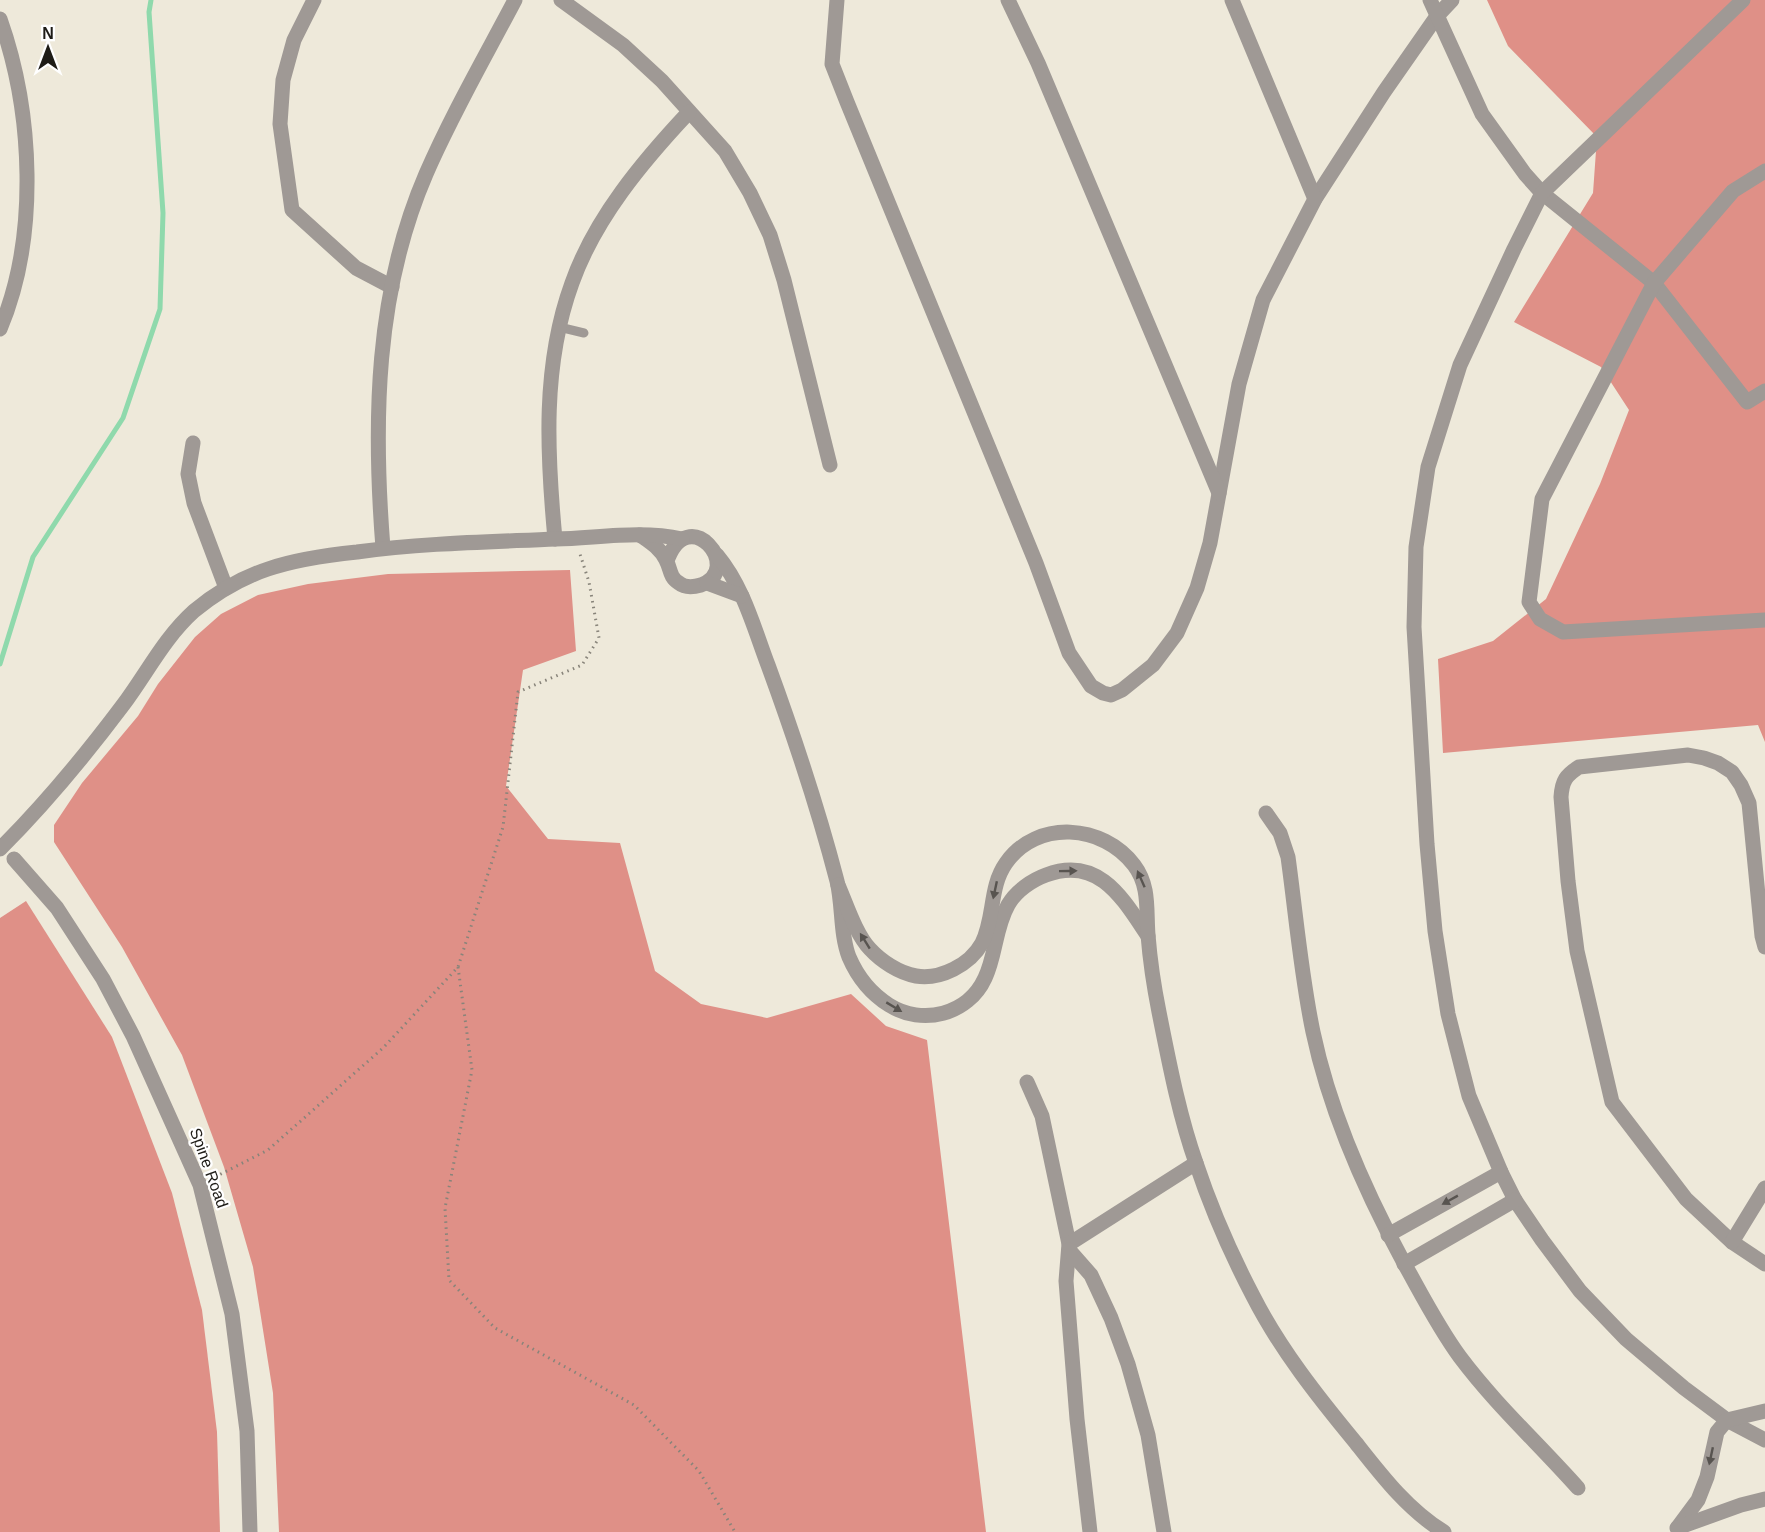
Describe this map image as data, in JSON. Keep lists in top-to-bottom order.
{
  "streets": {
    "street": ["Spine Road"]
  },
  "north": "top"
}
